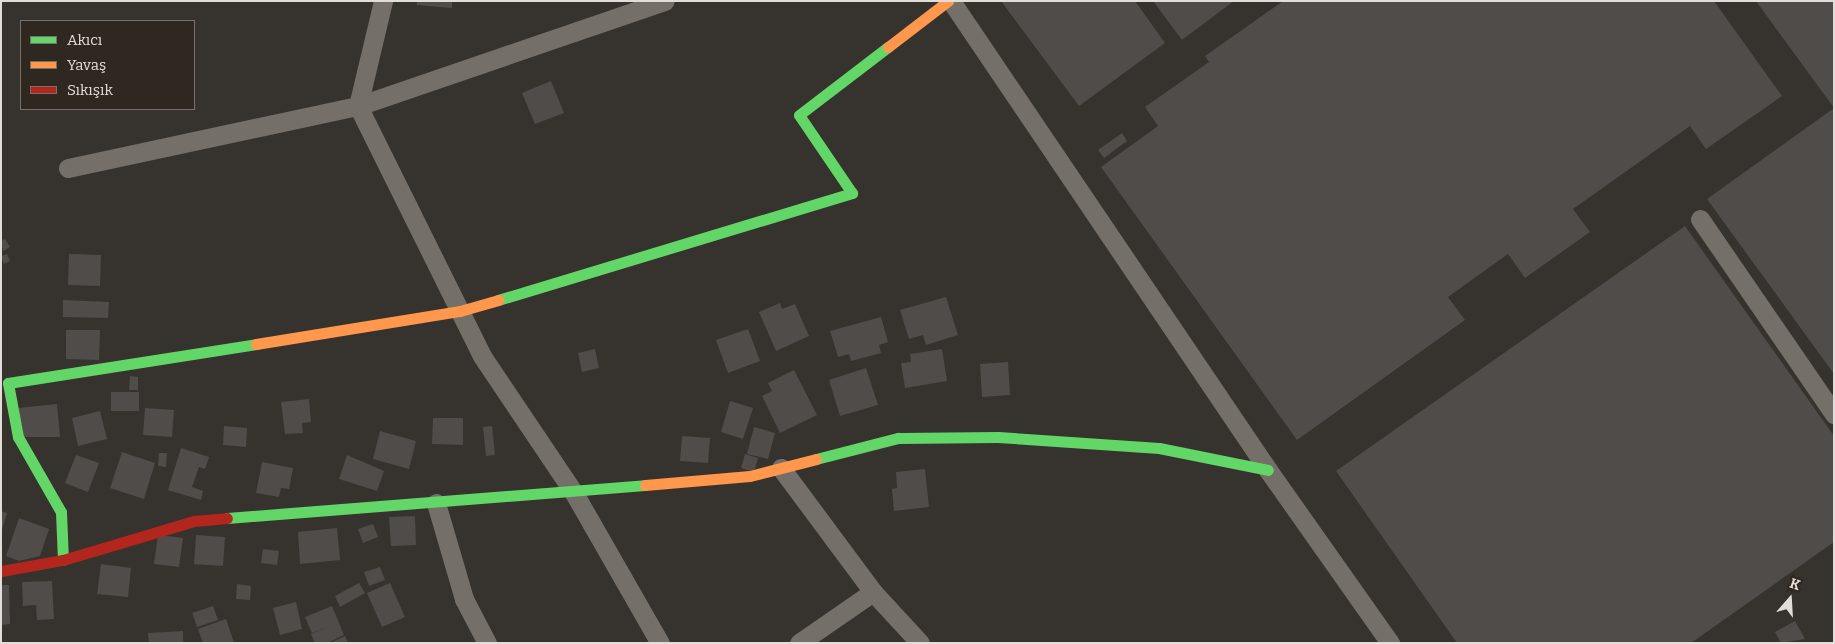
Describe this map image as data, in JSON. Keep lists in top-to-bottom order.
{
  "legend": ["Akıcı", "Yavaş", "Sıkışık"],
  "north": "top"
}
